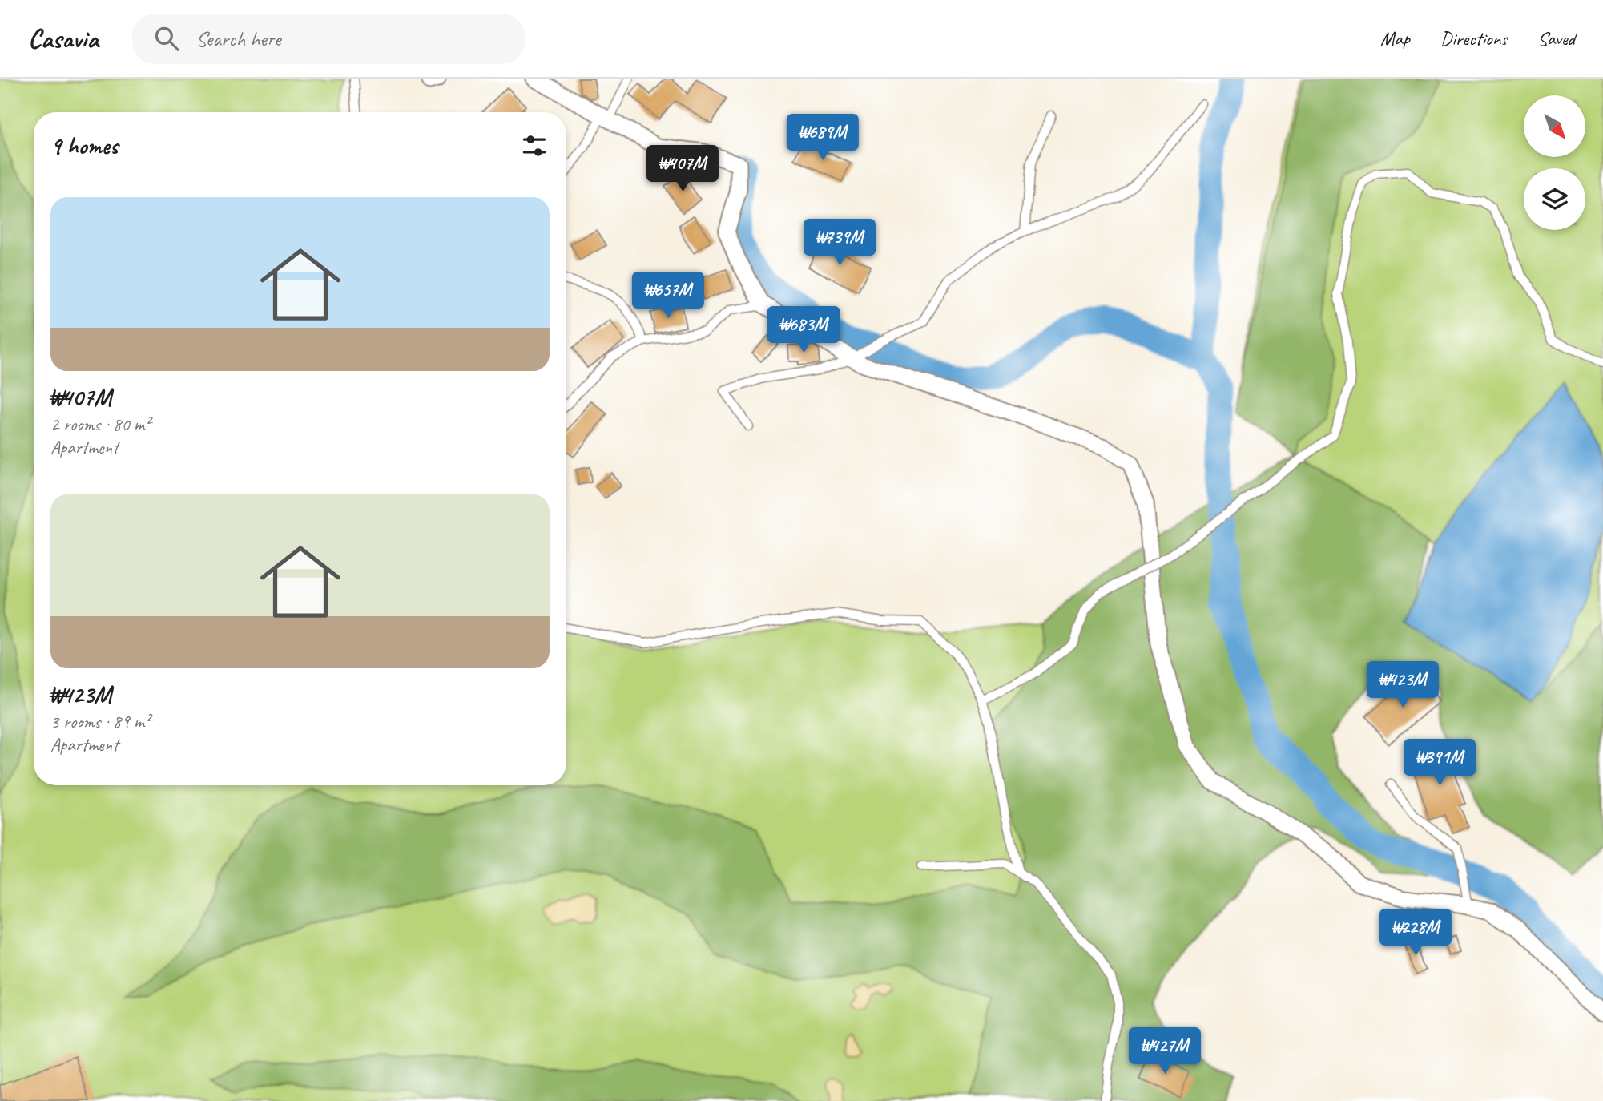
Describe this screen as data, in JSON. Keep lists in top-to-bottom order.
{
  "north": "bottom right",
  "page": {
    "header": "Casavia",
    "search": "Search here",
    "nav": ["Map", "Directions", "Saved"],
    "heading": "9 homes",
    "price": [
      "₩689M",
      "₩407M",
      "₩739M",
      "₩657M",
      "₩683M",
      "₩423M",
      "₩391M",
      "₩228M",
      "₩427M"
    ],
    "list": [
      {
        "name": "₩407M",
        "note": "2 rooms · 80 m² · Apartment"
      },
      {
        "name": "₩423M",
        "note": "3 rooms · 89 m² · Apartment"
      }
    ]
  }
}
